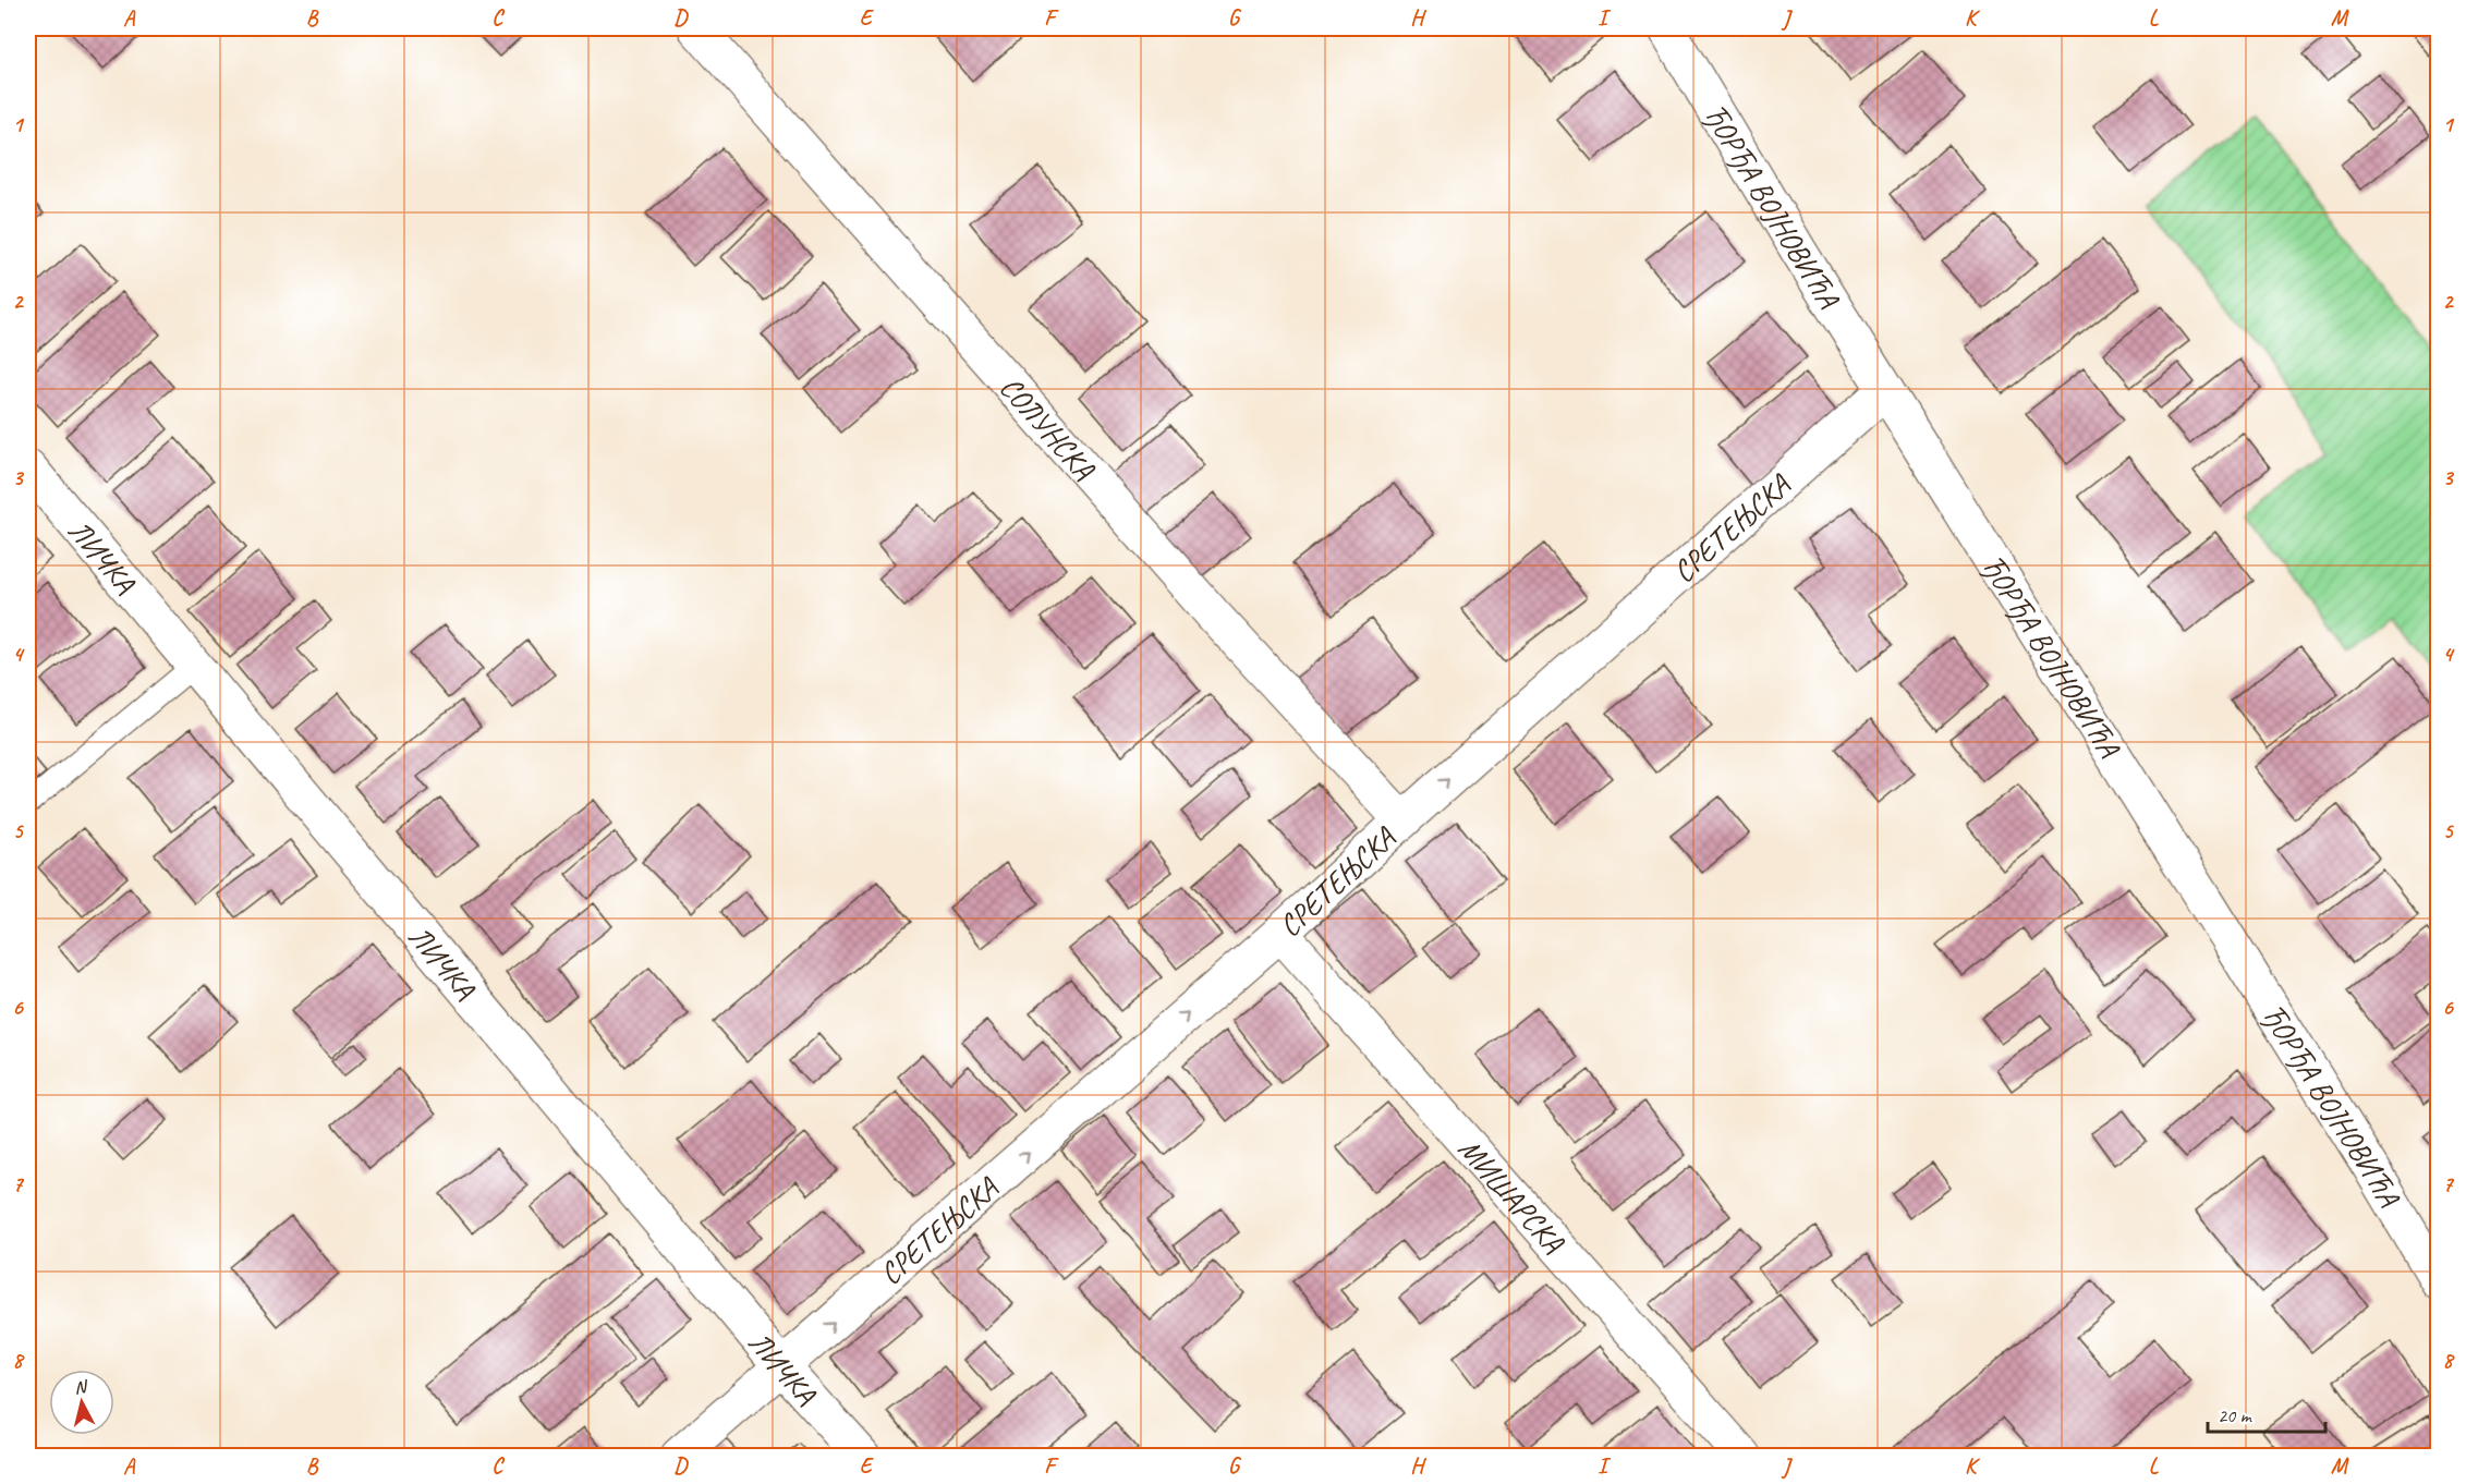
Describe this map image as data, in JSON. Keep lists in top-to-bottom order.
{
  "streets": {
    "street": [
      "ЂОРЂА ВОЈНОВИЋА",
      "СОЛУНСКА",
      "СРЕТЕЊСКА",
      "ЛИЧКА",
      "МИШАРСКА"
    ]
  },
  "crossings": [
    ["ЂОРЂА ВОЈНОВИЋА", "СРЕТЕЊСКА"],
    ["СОЛУНСКА", "СРЕТЕЊСКА"],
    ["СРЕТЕЊСКА", "ЛИЧКА"],
    ["СРЕТЕЊСКА", "МИШАРСКА"]
  ],
  "one_way": ["СРЕТЕЊСКА"],
  "scale_bar": "20 m",
  "north": "top",
  "grid": {
    "columns": [
      "A",
      "B",
      "C",
      "D",
      "E",
      "F",
      "G",
      "H",
      "I",
      "J",
      "K",
      "L",
      "M"
    ],
    "rows": [
      "1",
      "2",
      "3",
      "4",
      "5",
      "6",
      "7",
      "8"
    ]
  }
}
